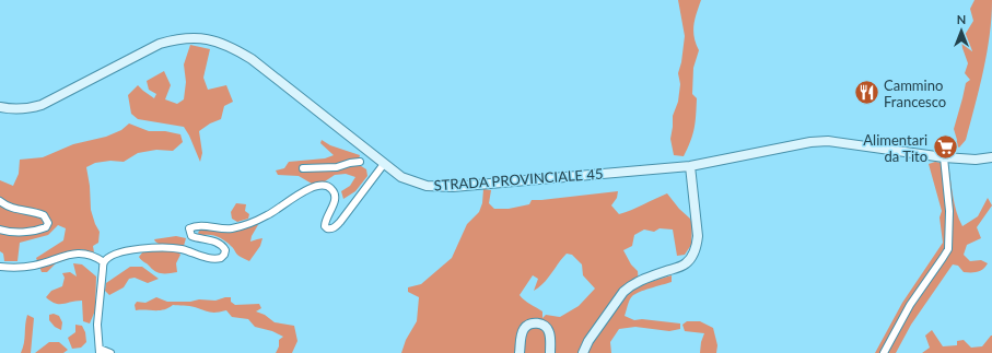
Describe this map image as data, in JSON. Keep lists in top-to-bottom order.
{
  "streets": {
    "main road": ["STRADA PROVINCIALE 45"]
  },
  "places": {
    "restaurant": ["Cammino Francesco"],
    "supermarket": ["Alimentari da Tito"]
  },
  "north": "top"
}
